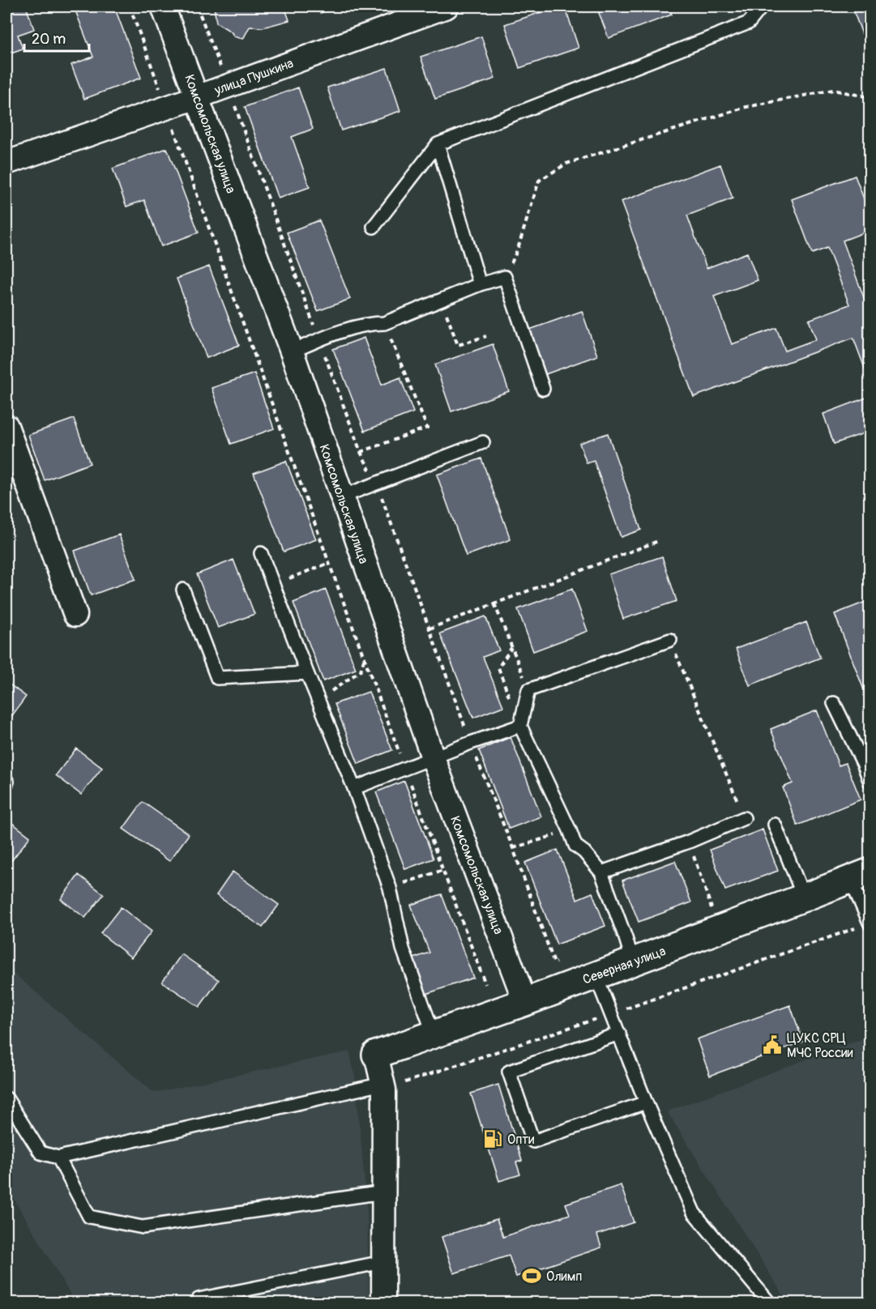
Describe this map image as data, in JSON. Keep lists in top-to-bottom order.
{
  "streets": {
    "street": ["улица Пушкина", "Комсомольская улица", "Северная улица"]
  },
  "crossings": [
    ["улица Пушкина", "Комсомольская улица"],
    ["Комсомольская улица", "Северная улица"]
  ],
  "places": {
    "public building": ["ЦУКС СРЦ МЧС России"],
    "fuel station": ["Опти"],
    "sports": ["Олимп"]
  },
  "scale_bar": "20 m"
}
